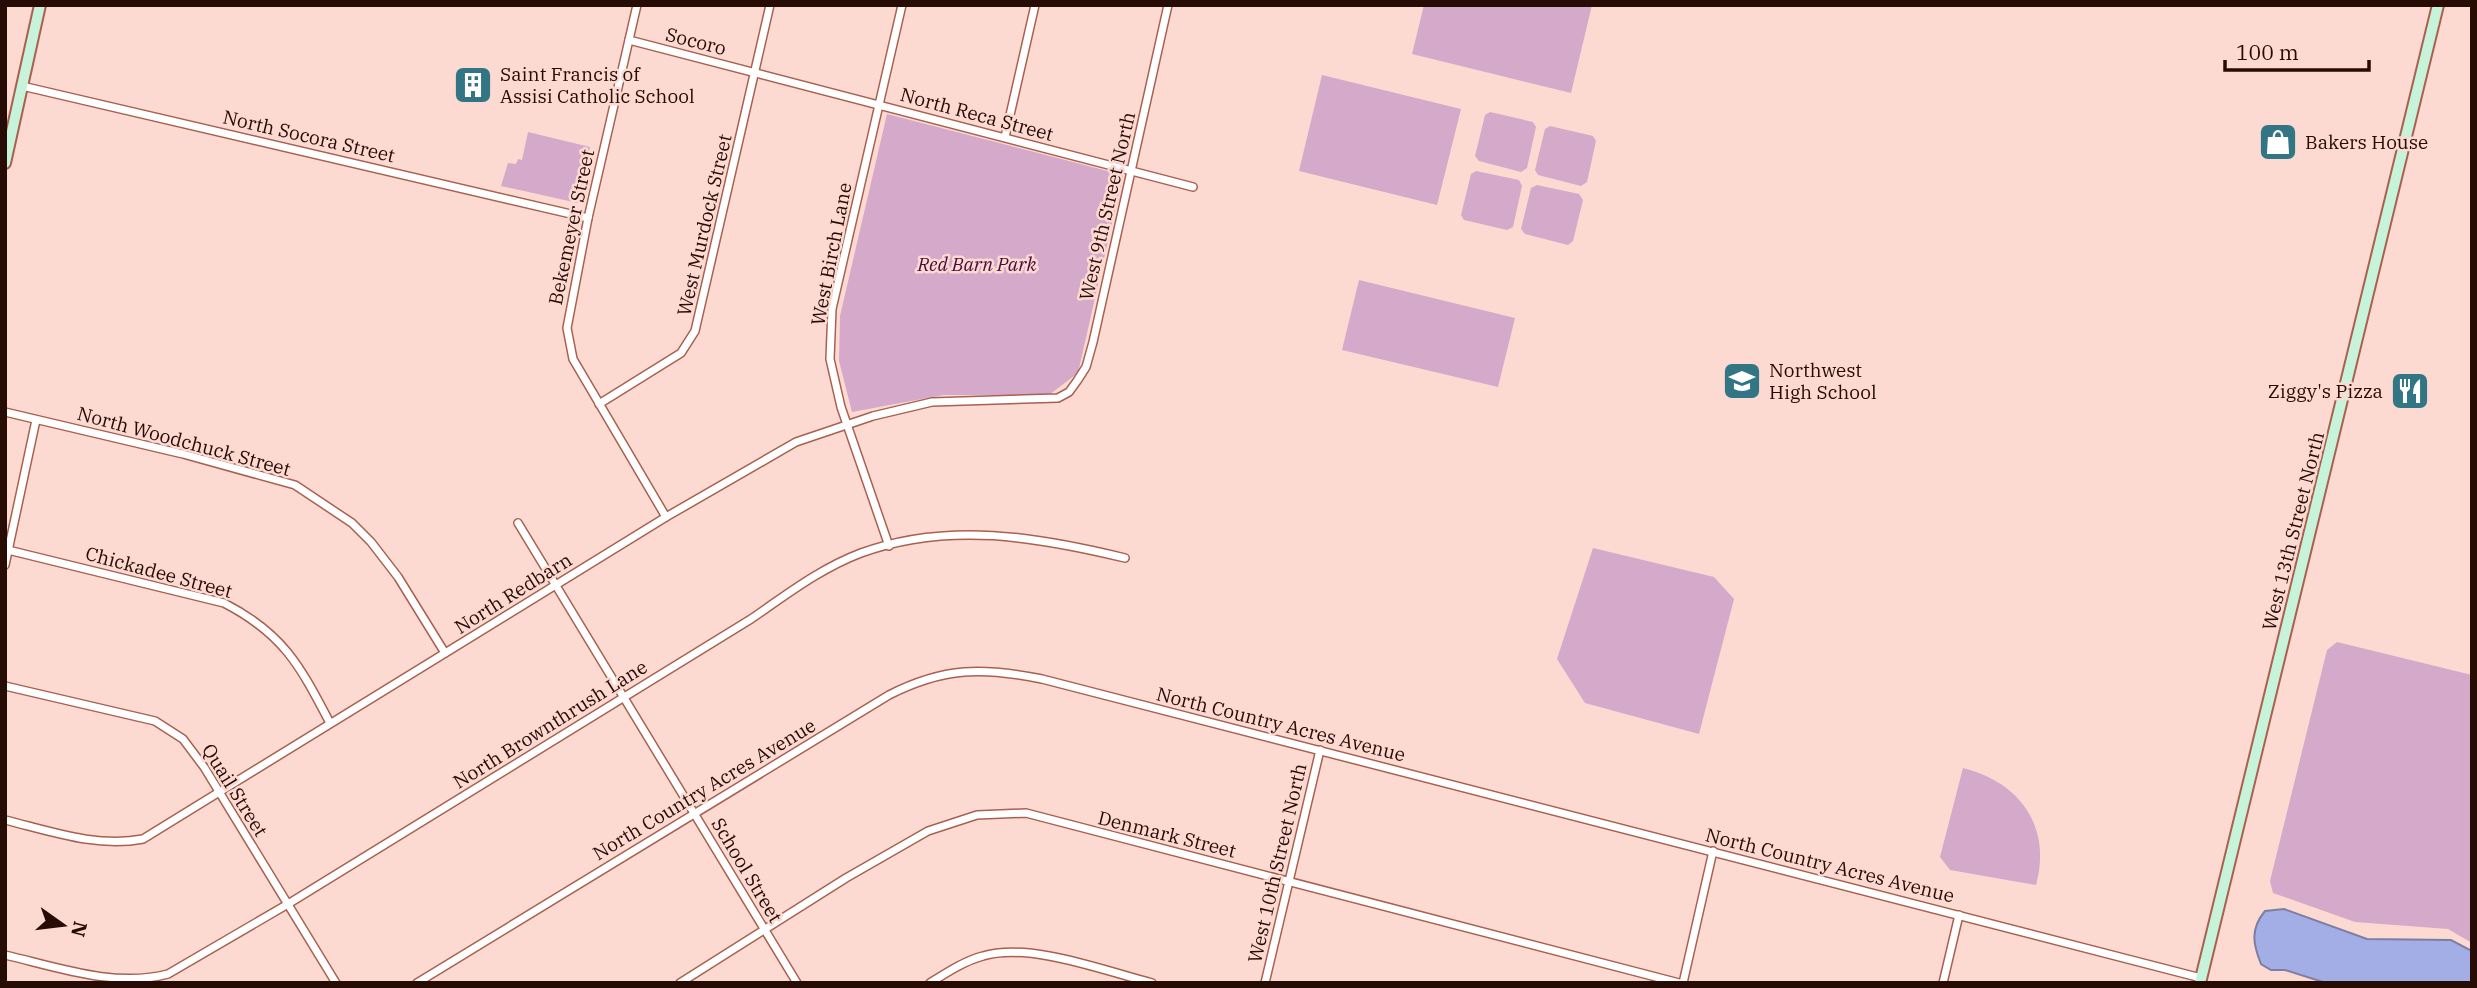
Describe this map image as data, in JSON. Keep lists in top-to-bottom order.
{
  "streets": {
    "street": [
      "Socoro",
      "North Reca Street",
      "North Socora Street",
      "West 9th Street North",
      "West Murdock Street",
      "Bekemeyer Street",
      "West Birch Lane",
      "North Woodchuck Street",
      "West 13th Street North",
      "Chickadee Street",
      "North Redbarn",
      "North Brownthrush Lane",
      "North Country Acres Avenue",
      "Quail Street",
      "Denmark Street",
      "West 10th Street North",
      "School Street"
    ]
  },
  "crossings": [
    ["Socoro", "North Reca Street"],
    ["Socoro", "West Murdock Street"],
    ["Socoro", "Bekemeyer Street"],
    ["North Reca Street", "West 9th Street North"],
    ["North Reca Street", "West Murdock Street"],
    ["North Reca Street", "West Birch Lane"],
    ["North Socora Street", "Bekemeyer Street"],
    ["West 9th Street North", "North Redbarn"],
    ["West Murdock Street", "Bekemeyer Street"],
    ["Bekemeyer Street", "North Redbarn"],
    ["West Birch Lane", "North Redbarn"],
    ["West Birch Lane", "North Brownthrush Lane"],
    ["North Woodchuck Street", "North Redbarn"],
    ["West 13th Street North", "North Country Acres Avenue"],
    ["Chickadee Street", "North Redbarn"],
    ["North Redbarn", "Quail Street"],
    ["North Redbarn", "School Street"],
    ["North Brownthrush Lane", "Quail Street"],
    ["North Brownthrush Lane", "School Street"],
    ["North Country Acres Avenue", "West 10th Street North"],
    ["North Country Acres Avenue", "School Street"],
    ["Denmark Street", "West 10th Street North"],
    ["Denmark Street", "School Street"]
  ],
  "parks": ["Red Barn Park"],
  "places": {
    "building": ["Saint Francis of Assisi Catholic School"],
    "shop": ["Bakers House"],
    "school or university": ["Northwest High School"],
    "restaurant": ["Ziggy's Pizza"]
  },
  "scale_bar": "100 m",
  "north": "right"
}
